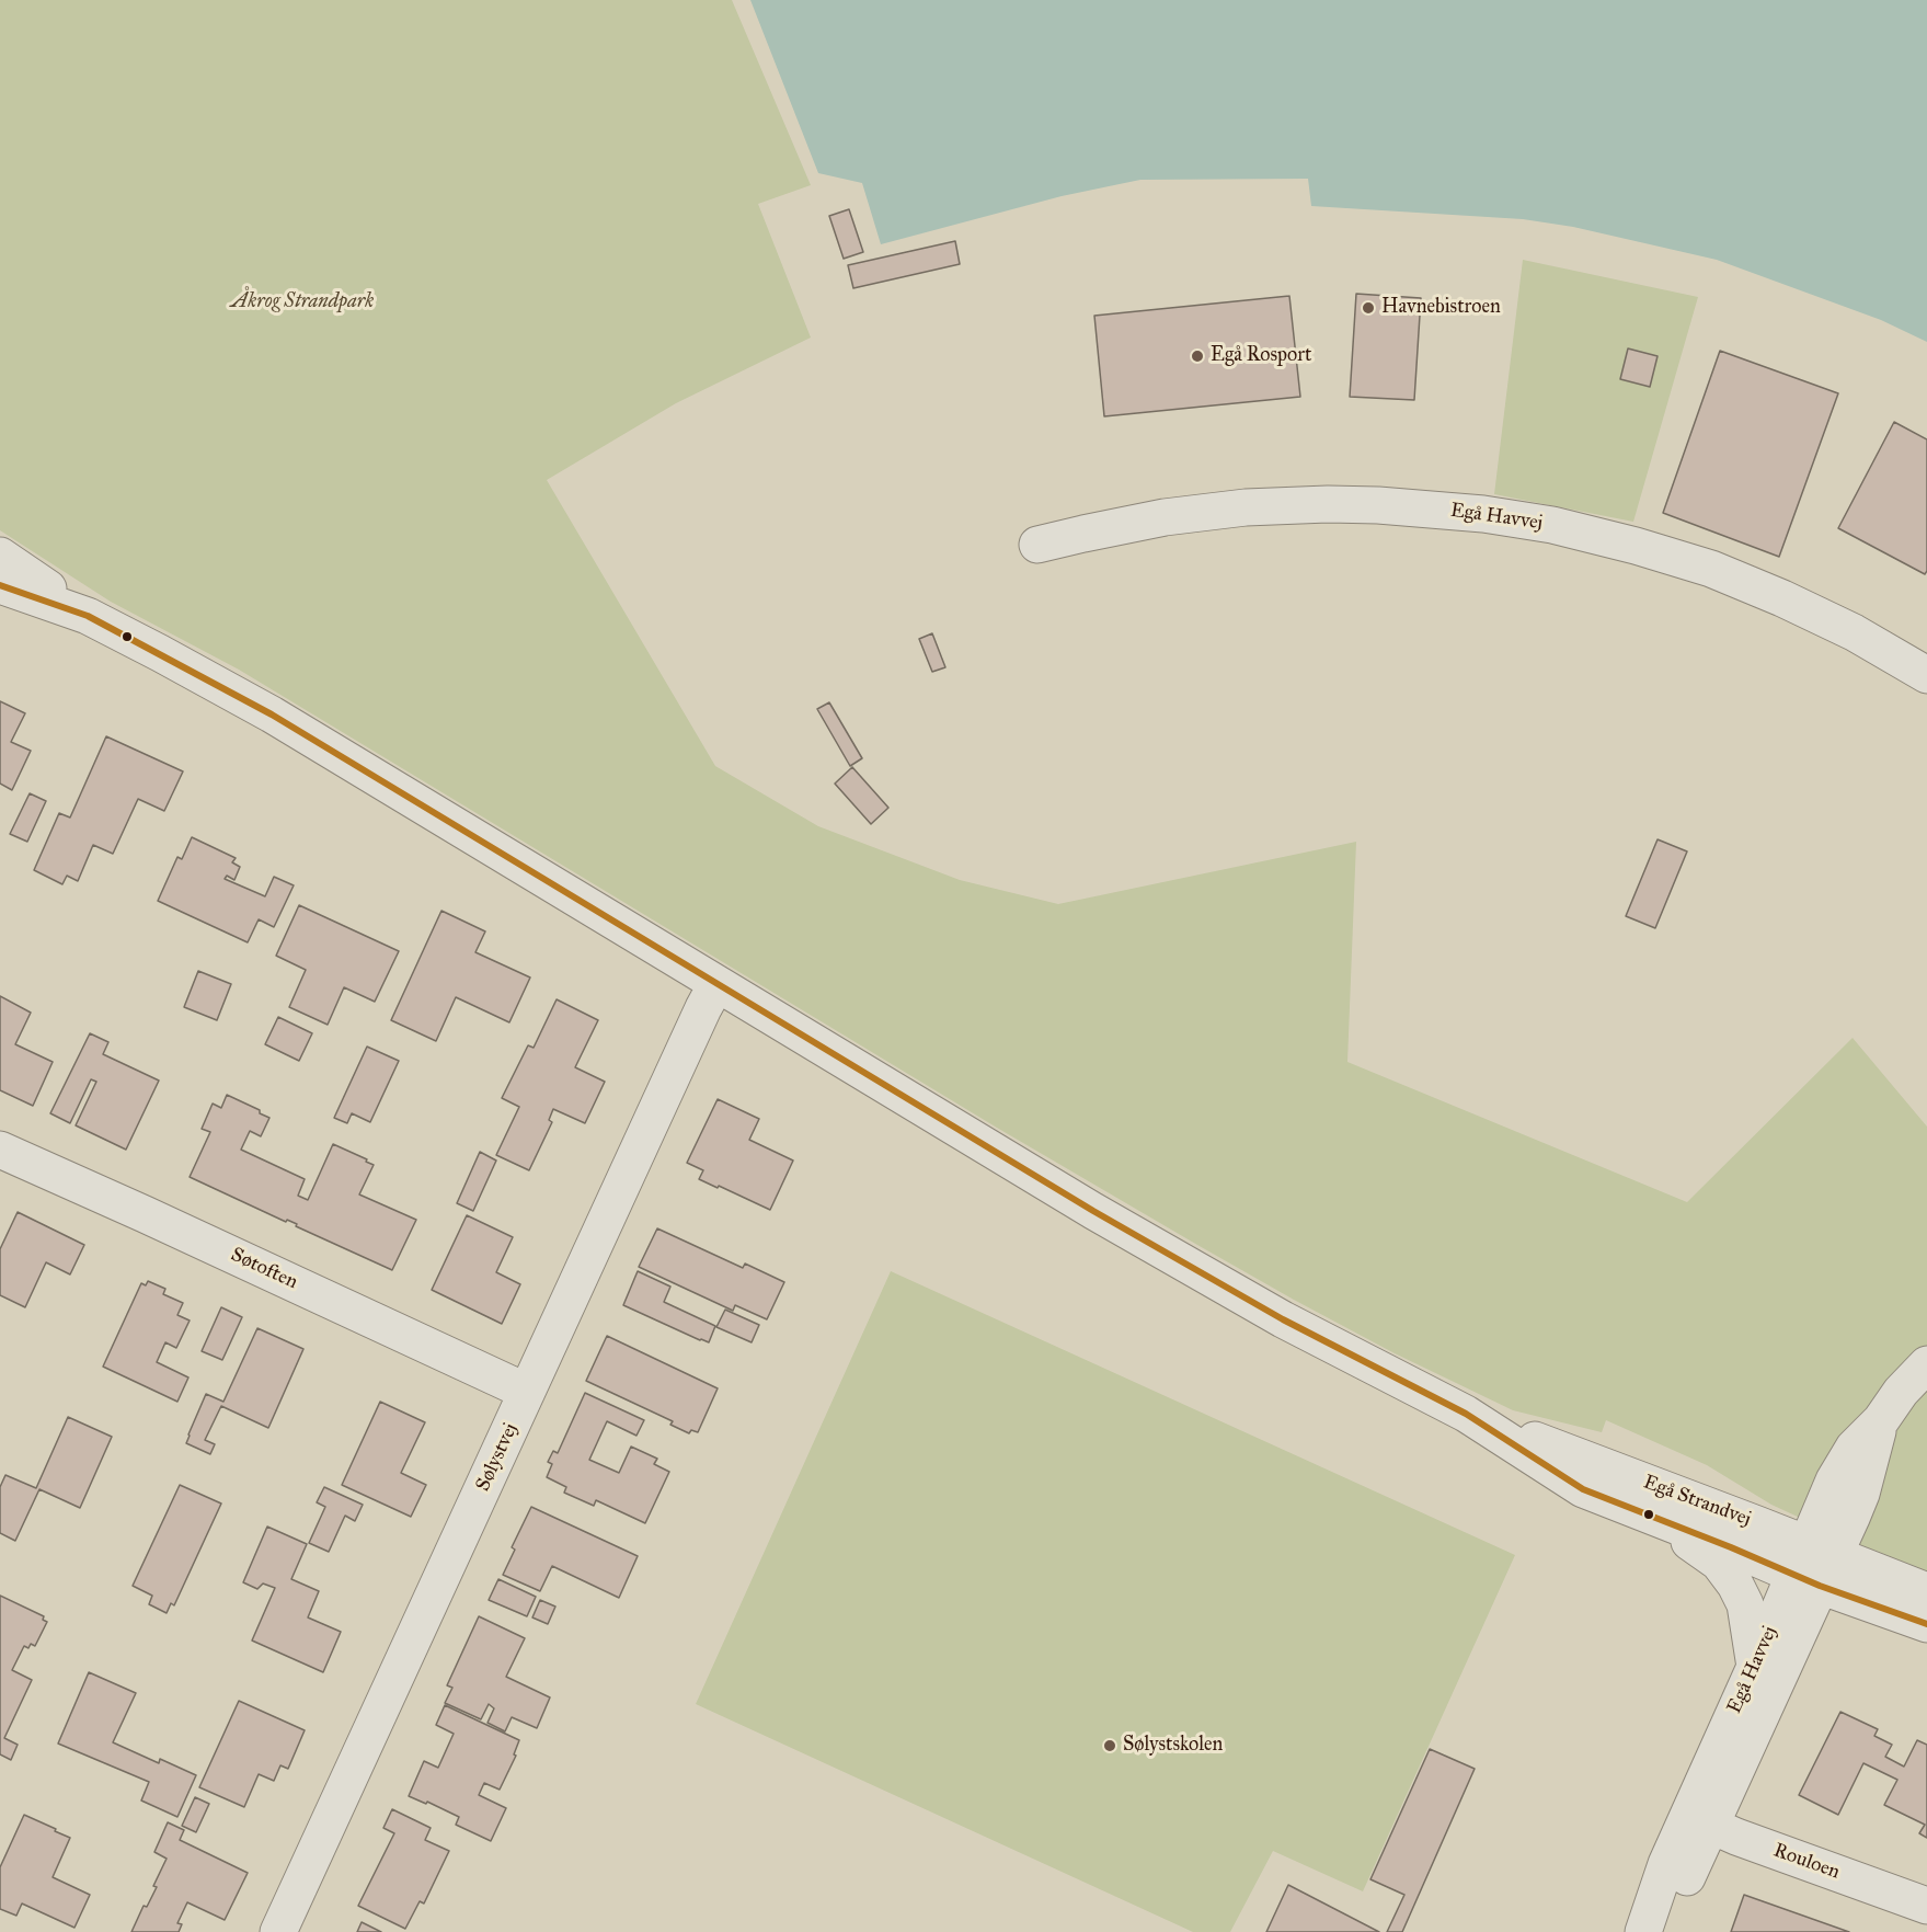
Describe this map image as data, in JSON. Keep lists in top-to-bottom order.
{
  "streets": {
    "street": [
      "Egå Havvej",
      "Søtoften",
      "Sølystvej",
      "Egå Strandvej",
      "Rouloen"
    ]
  },
  "crossings": [
    ["Egå Havvej", "Egå Strandvej"],
    ["Egå Havvej", "Rouloen"],
    ["Søtoften", "Sølystvej"],
    ["Sølystvej", "Egå Strandvej"]
  ],
  "parks": ["Åkrog Strandpark"],
  "places": ["Havnebistroen", "Egå Rosport", "Sølystskolen"]
}
